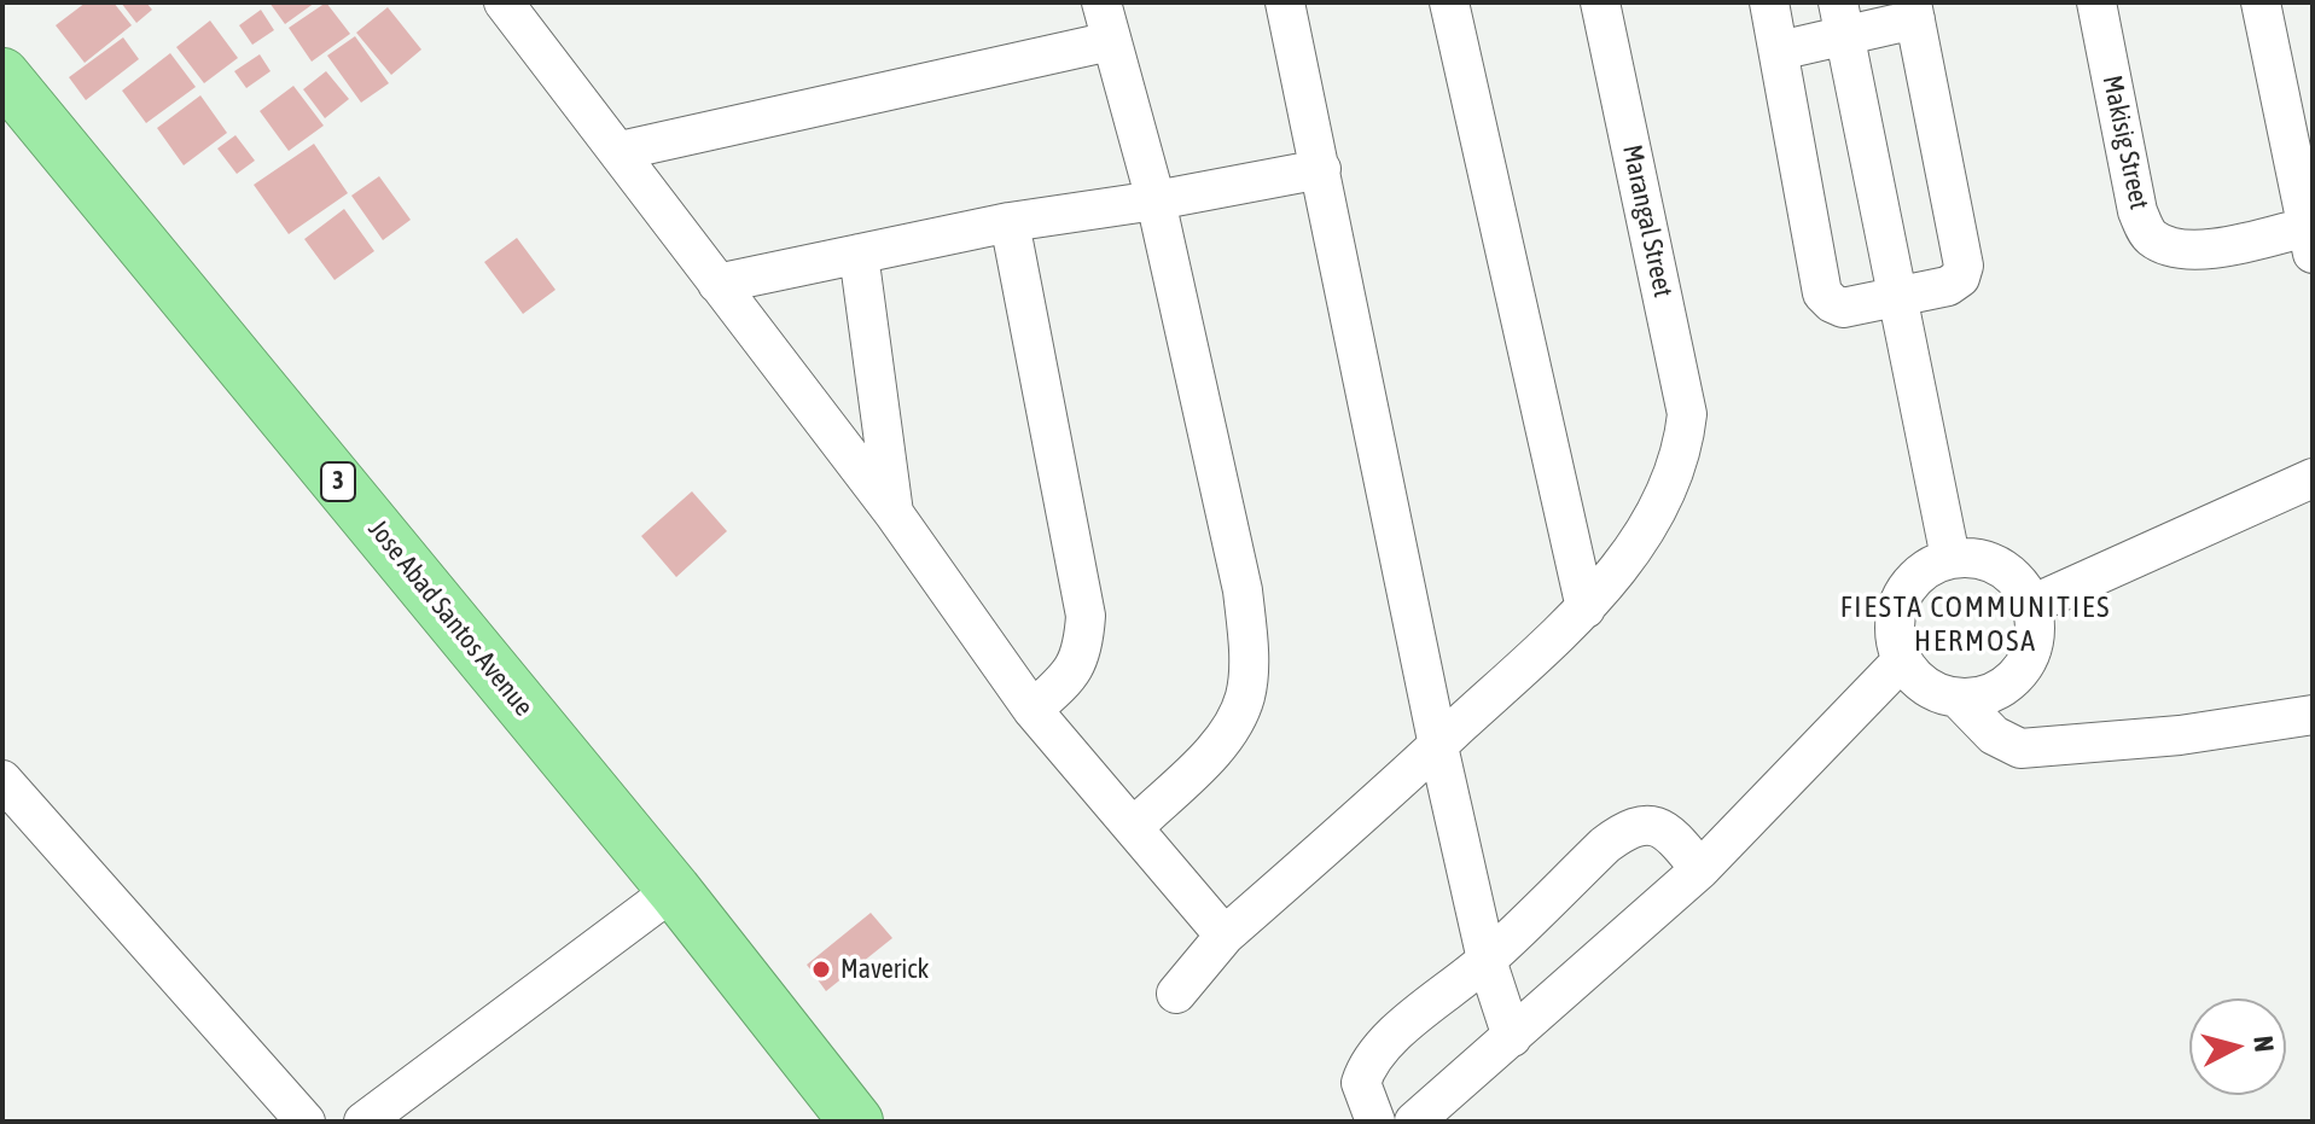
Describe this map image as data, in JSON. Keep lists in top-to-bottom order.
{
  "streets": {
    "highway": ["3", "Jose Abad Santos Avenue"],
    "street": ["Makisig Street", "Marangal Street"]
  },
  "districts": ["FIESTA COMMUNITIES HERMOSA"],
  "places": ["Maverick"],
  "north": "right"
}
